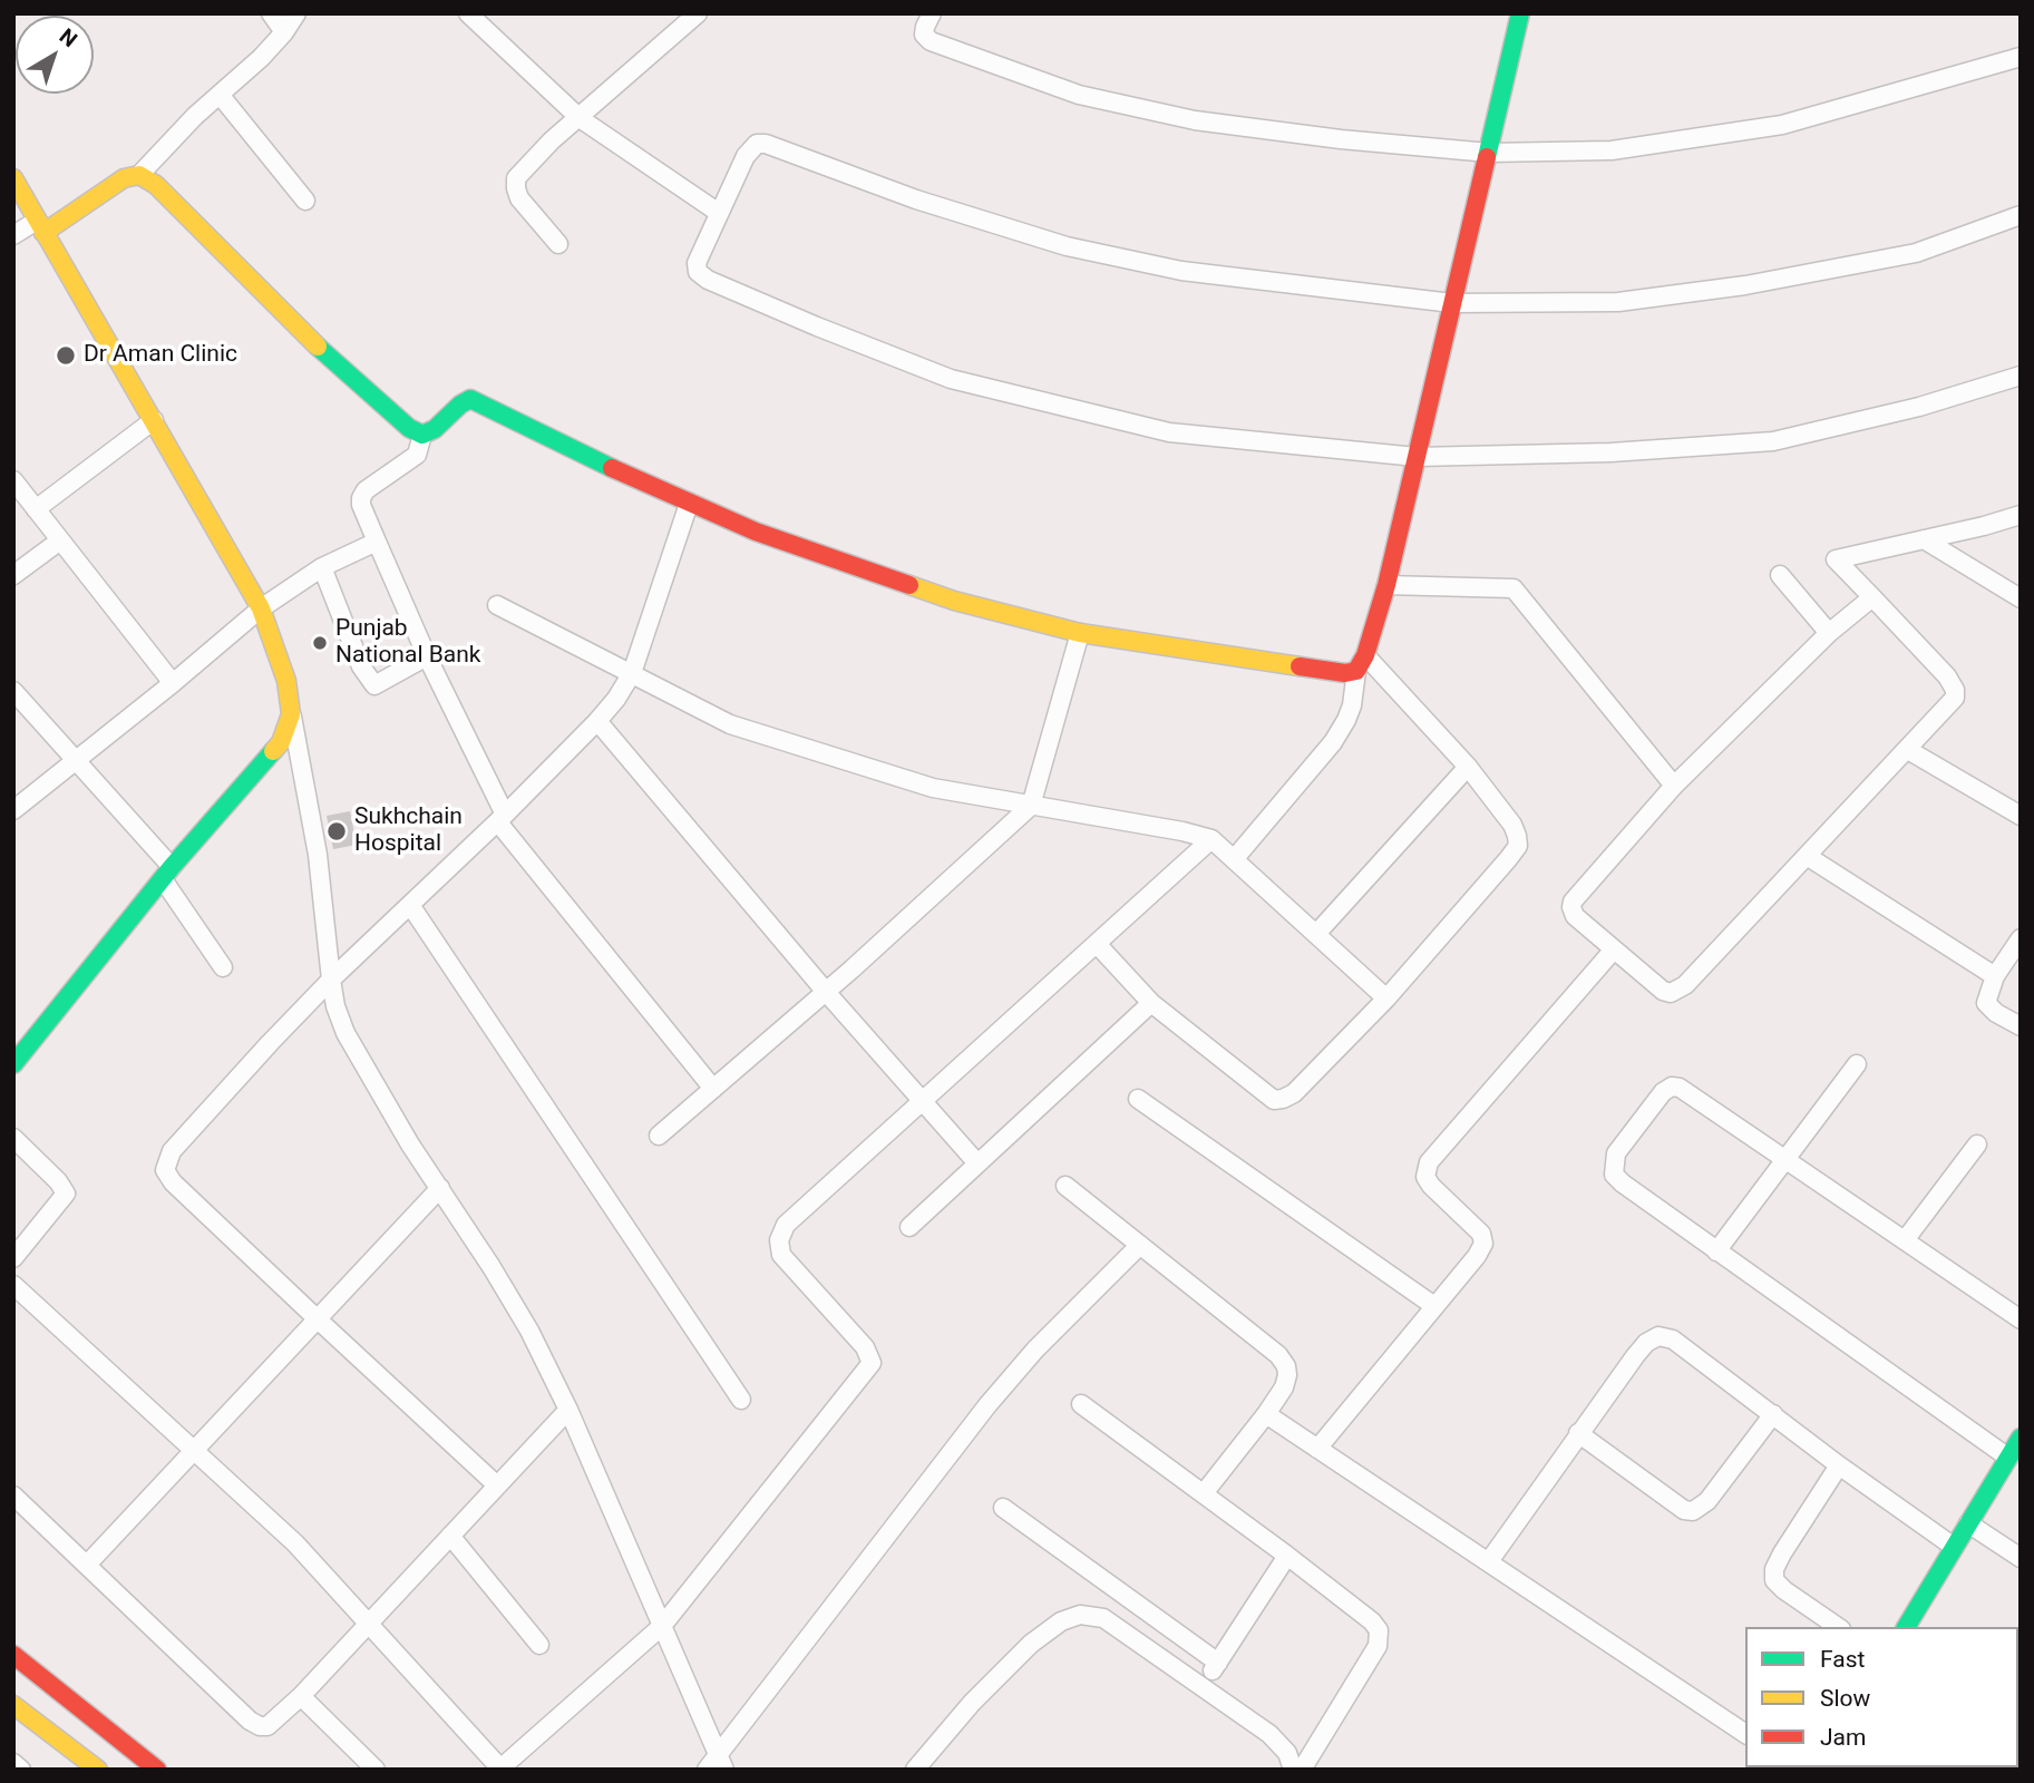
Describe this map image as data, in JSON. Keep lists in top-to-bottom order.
{
  "places": ["Dr Aman Clinic", "Punjab National Bank", "Sukhchain Hospital"],
  "legend": ["Fast", "Slow", "Jam"],
  "north": "top right"
}
